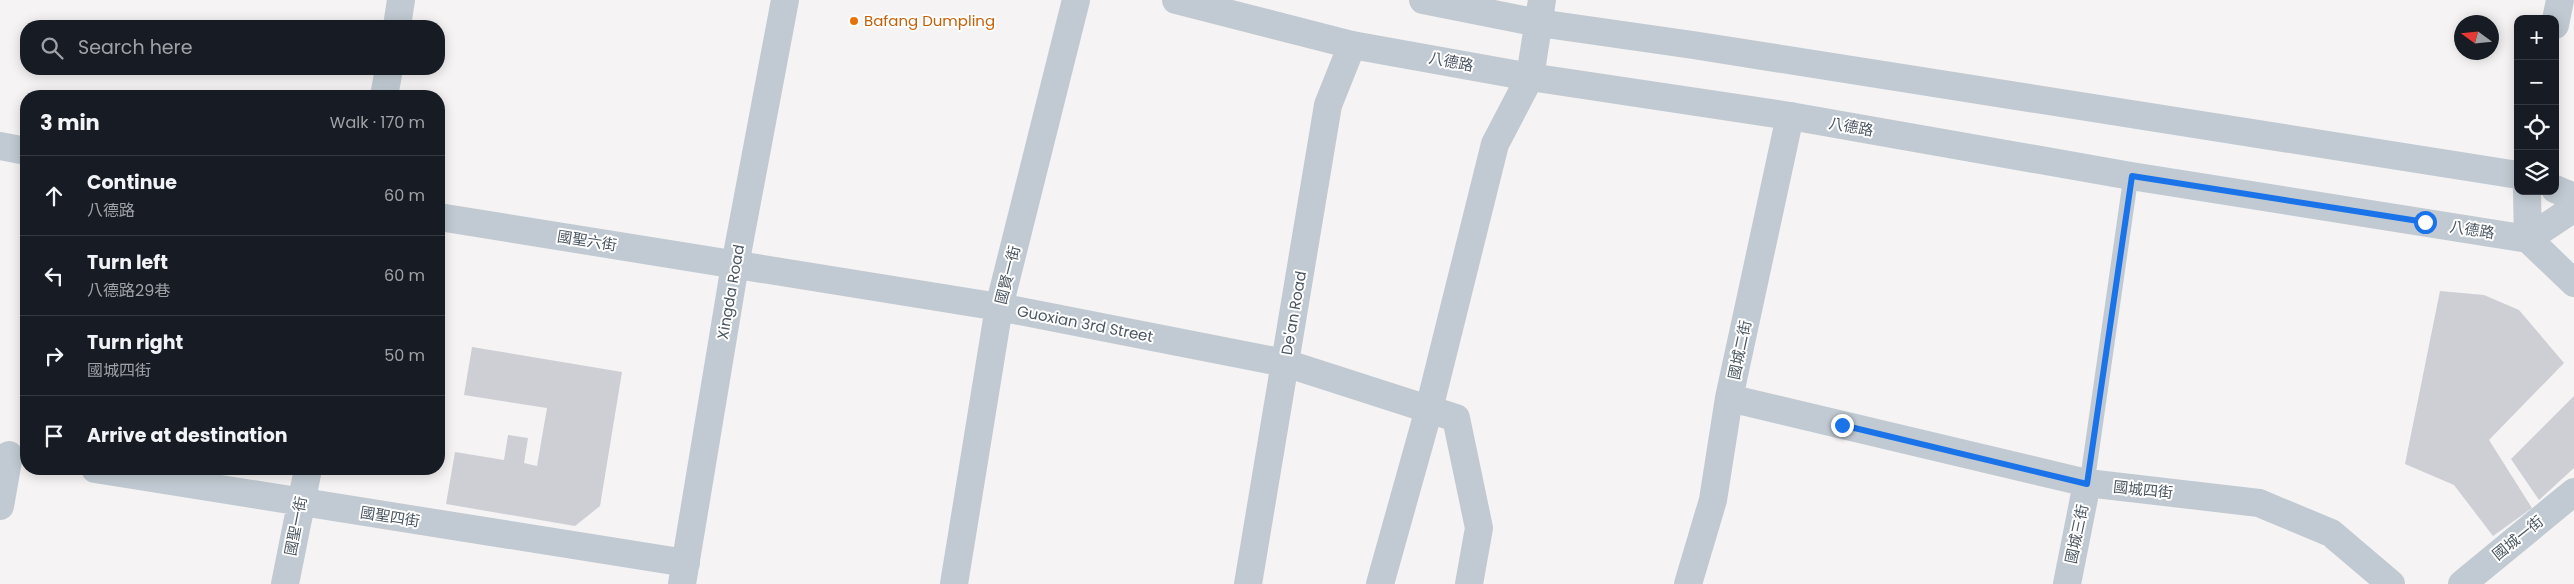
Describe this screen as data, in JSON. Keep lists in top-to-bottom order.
{
  "streets": {
    "street": [
      "八德路",
      "國聖六街",
      "國賢一街",
      "Xingda Road",
      "De'an Road",
      "Guoxian 3rd Street",
      "國城二街",
      "國城四街",
      "國聖四街",
      "國聖一街",
      "國城三街",
      "國城一街"
    ]
  },
  "crossings": [
    ["八德路", "De'an Road"],
    ["八德路", "國城二街"],
    ["國聖六街", "Xingda Road"],
    ["國聖六街", "Guoxian 3rd Street"],
    ["國賢一街", "Guoxian 3rd Street"],
    ["Xingda Road", "Guoxian 3rd Street"],
    ["Xingda Road", "國聖四街"],
    ["De'an Road", "Guoxian 3rd Street"],
    ["國城二街", "國城四街"],
    ["國城四街", "國城三街"],
    ["國聖四街", "國聖一街"]
  ],
  "places": ["Bafang Dumpling"],
  "north": "left",
  "page": {
    "map_buttons": ["+", "−"],
    "search": "Search here",
    "heading": ["3 min", "Walk · 170 m"],
    "list": [
      ["Continue", "八德路", "60 m"],
      ["Turn left", "八德路29巷", "60 m"],
      ["Turn right", "國城四街", "50 m"],
      "Arrive at destination"
    ]
  }
}
